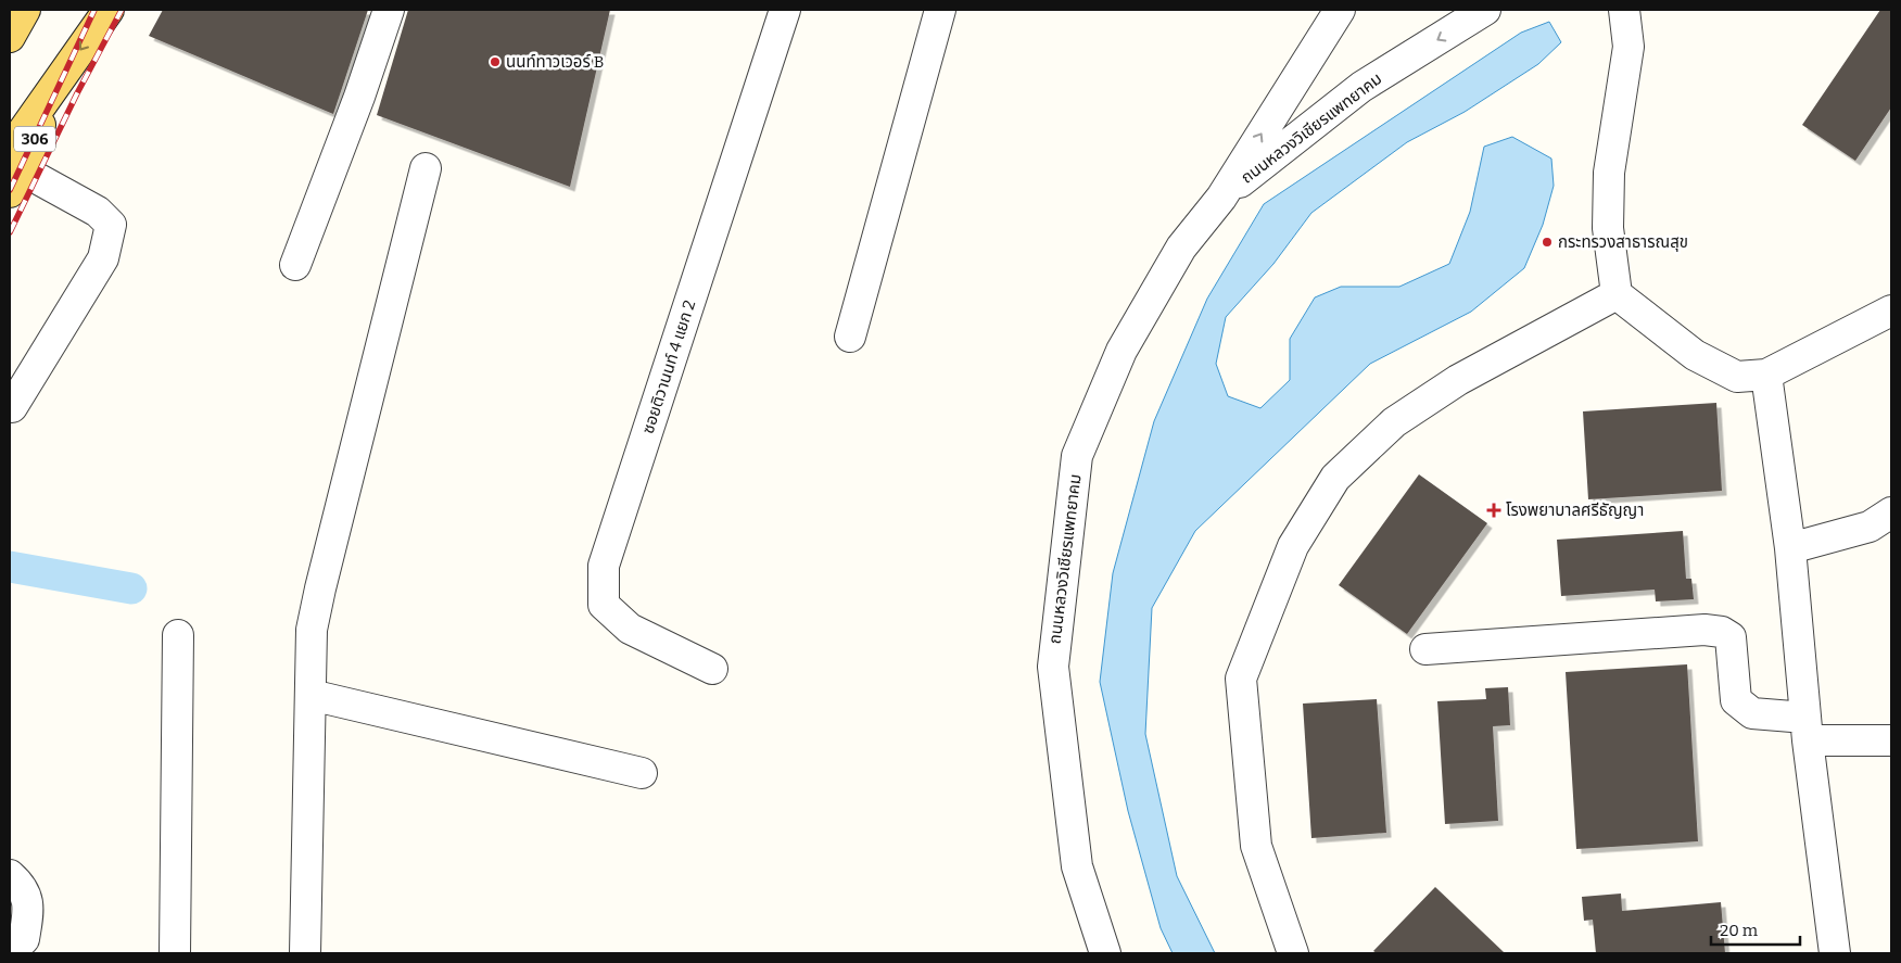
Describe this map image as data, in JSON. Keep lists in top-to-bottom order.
{
  "streets": {
    "main road": ["306"],
    "street": ["ถนนหลวงวิเชียรแพทยาคม", "ซอยติวานนท์ 4 แยก 2"]
  },
  "places": {
    "other": ["นนท์ทาวเวอร์ B", "กระทรวงสาธารณสุข"],
    "health": ["โรงพยาบาลศรีธัญญา"]
  },
  "scale_bar": "20 m"
}
